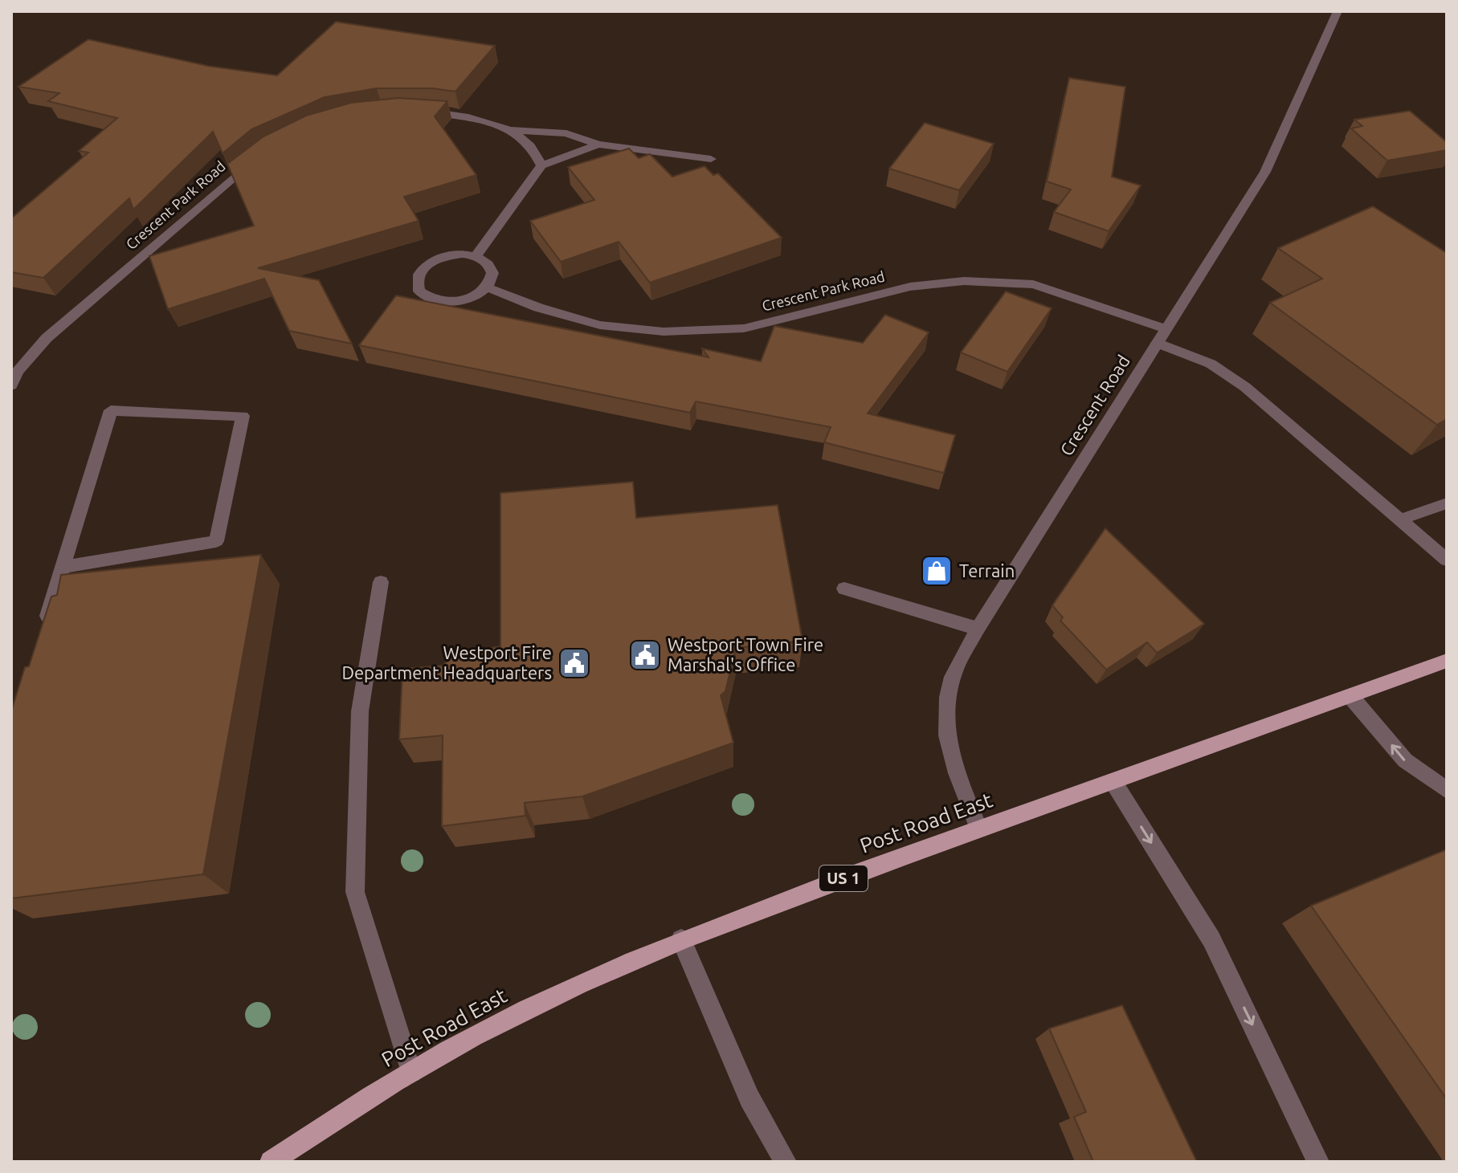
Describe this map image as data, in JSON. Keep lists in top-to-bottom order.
{
  "streets": {
    "main road": ["Post Road East", "US 1"],
    "street": ["Crescent Park Road", "Crescent Road"]
  },
  "crossings": [
    ["Crescent Park Road", "Crescent Road"],
    ["Crescent Road", "Post Road East"]
  ],
  "places": {
    "shop": ["Terrain"],
    "public building": ["Westport Town Fire Marshal's Office", "Westport Fire Department Headquarters"]
  }
}
